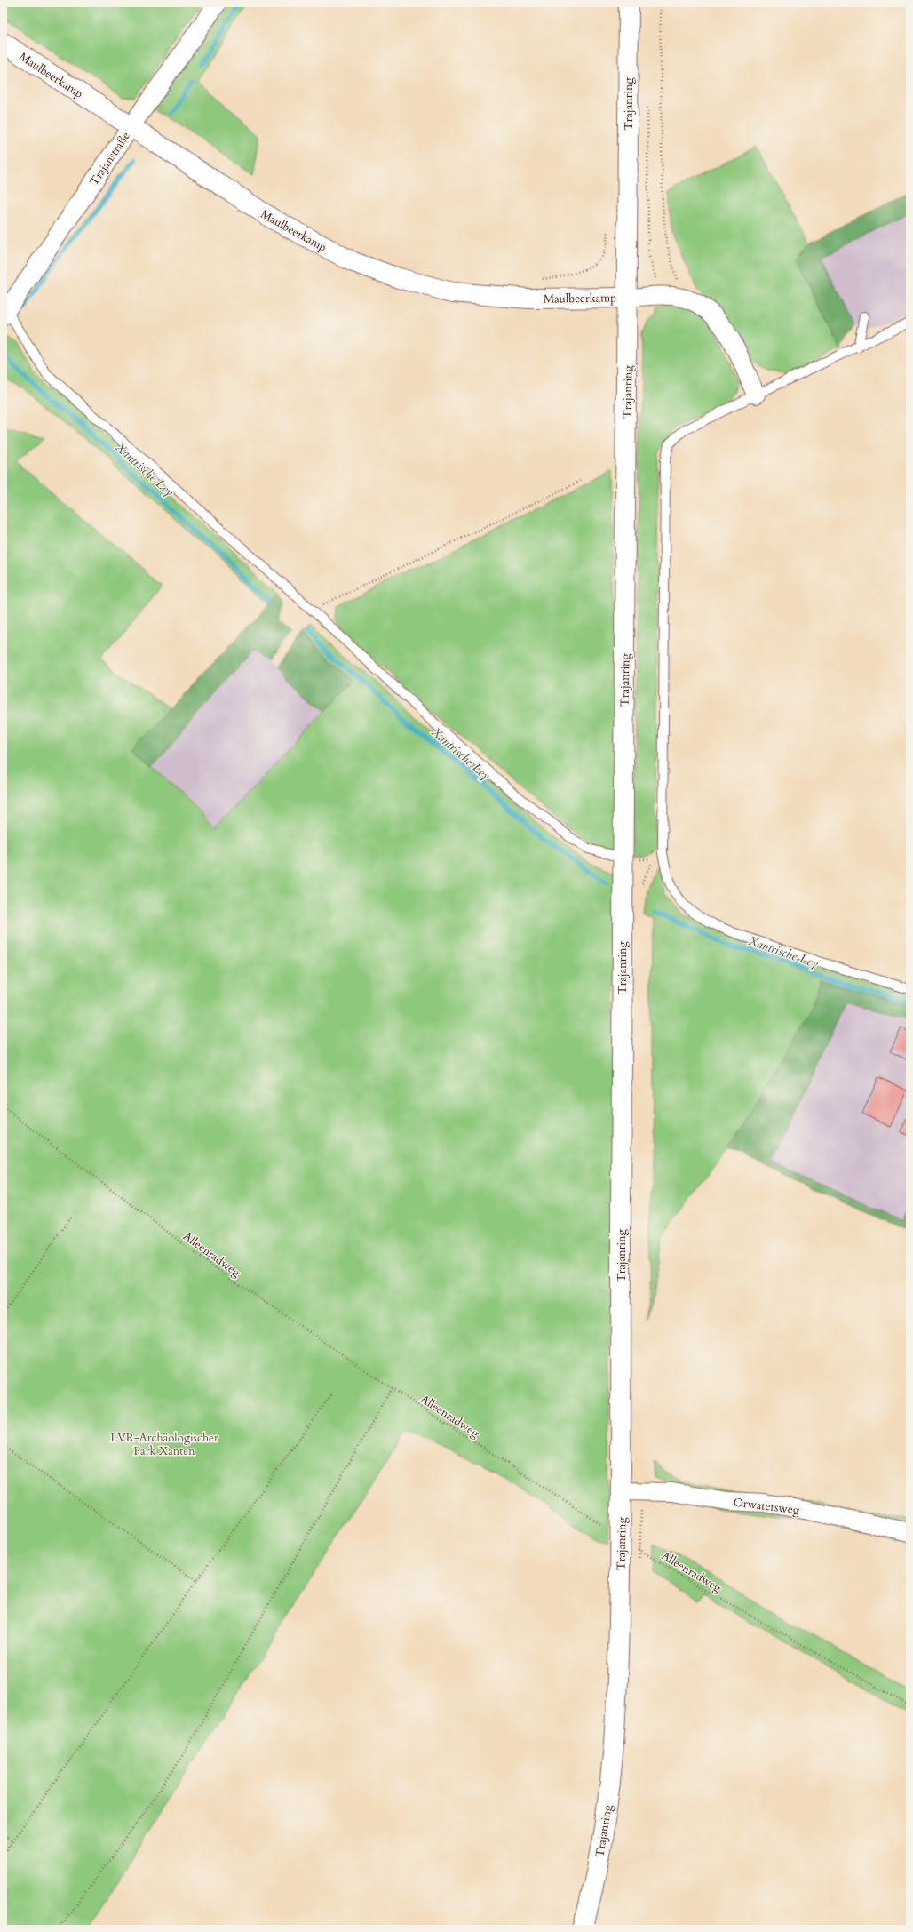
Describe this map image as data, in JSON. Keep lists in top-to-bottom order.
{
  "streets": {
    "main road": ["Maulbeerkamp", "Trajanring"],
    "street": ["Trajanstraße", "Orwatersweg"],
    "path": ["Alleenradweg"]
  },
  "crossings": [
    ["Maulbeerkamp", "Trajanring"],
    ["Maulbeerkamp", "Trajanstraße"],
    ["Trajanring", "Alleenradweg"],
    ["Trajanring", "Orwatersweg"]
  ],
  "water": ["Xantrische Ley"],
  "parks": ["LVR-Archäologischer Park Xanten"]
}
